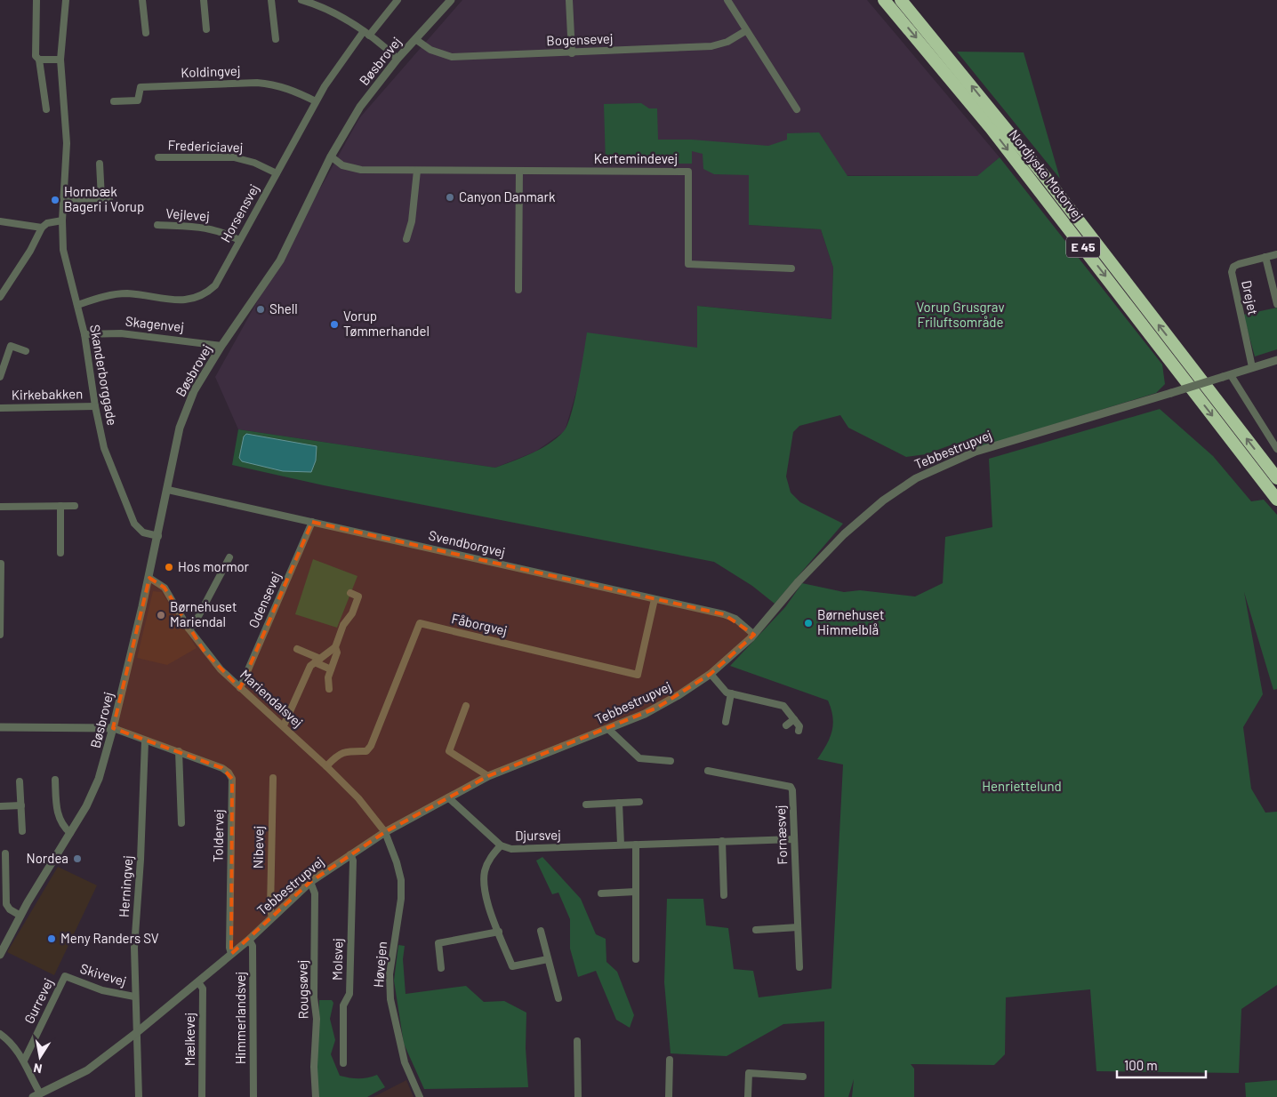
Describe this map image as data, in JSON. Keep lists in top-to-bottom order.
{
  "streets": {
    "highway": ["Nordjyske Motorvej", "E 45"],
    "street": [
      "Bogensevej",
      "Bøsbrovej",
      "Koldingvej",
      "Fredericiavej",
      "Kertemindevej",
      "Horsensvej",
      "Vejlevej",
      "Drejet",
      "Skagenvej",
      "Skanderborggade",
      "Kirkebakken",
      "Tebbestrupvej",
      "Svendborgvej",
      "Odensevej",
      "Fåborgvej",
      "Mariendalsvej",
      "Fornæsvej",
      "Toldervej",
      "Djursvej",
      "Nibevej",
      "Herningvej",
      "Molsvej",
      "Høvejen",
      "Skivevej",
      "Rougsøvej",
      "Gurrevej",
      "Himmerlandsvej",
      "Mælkevej"
    ]
  },
  "crossings": [
    ["Bogensevej", "Bøsbrovej"],
    ["Bøsbrovej", "Kertemindevej"],
    ["Bøsbrovej", "Skagenvej"],
    ["Bøsbrovej", "Skanderborggade"],
    ["Bøsbrovej", "Svendborgvej"],
    ["Bøsbrovej", "Mariendalsvej"],
    ["Bøsbrovej", "Toldervej"],
    ["Koldingvej", "Horsensvej"],
    ["Fredericiavej", "Horsensvej"],
    ["Horsensvej", "Vejlevej"],
    ["Horsensvej", "Skanderborggade"],
    ["Drejet", "Tebbestrupvej"],
    ["Skagenvej", "Skanderborggade"],
    ["Skanderborggade", "Kirkebakken"],
    ["Tebbestrupvej", "Svendborgvej"],
    ["Tebbestrupvej", "Mariendalsvej"],
    ["Tebbestrupvej", "Toldervej"],
    ["Tebbestrupvej", "Djursvej"],
    ["Tebbestrupvej", "Nibevej"],
    ["Tebbestrupvej", "Herningvej"],
    ["Tebbestrupvej", "Molsvej"],
    ["Tebbestrupvej", "Høvejen"],
    ["Tebbestrupvej", "Rougsøvej"],
    ["Tebbestrupvej", "Himmerlandsvej"],
    ["Tebbestrupvej", "Mælkevej"],
    ["Svendborgvej", "Odensevej"],
    ["Svendborgvej", "Fåborgvej"],
    ["Odensevej", "Mariendalsvej"],
    ["Fåborgvej", "Mariendalsvej"],
    ["Mariendalsvej", "Høvejen"],
    ["Fornæsvej", "Djursvej"],
    ["Toldervej", "Herningvej"],
    ["Herningvej", "Skivevej"],
    ["Skivevej", "Gurrevej"]
  ],
  "parks": ["Vorup Grusgrav Friluftsområde", "Henriettelund"],
  "places": [
    "Canyon Danmark",
    "Hornbæk Bageri i Vorup",
    "Shell",
    "Vorup Tømmerhandel",
    "Hos mormor",
    "Børnehuset Mariendal",
    "Børnehuset Himmelblå",
    "Nordea",
    "Meny Randers SV"
  ],
  "scale_bar": "100 m",
  "north": "bottom"
}
